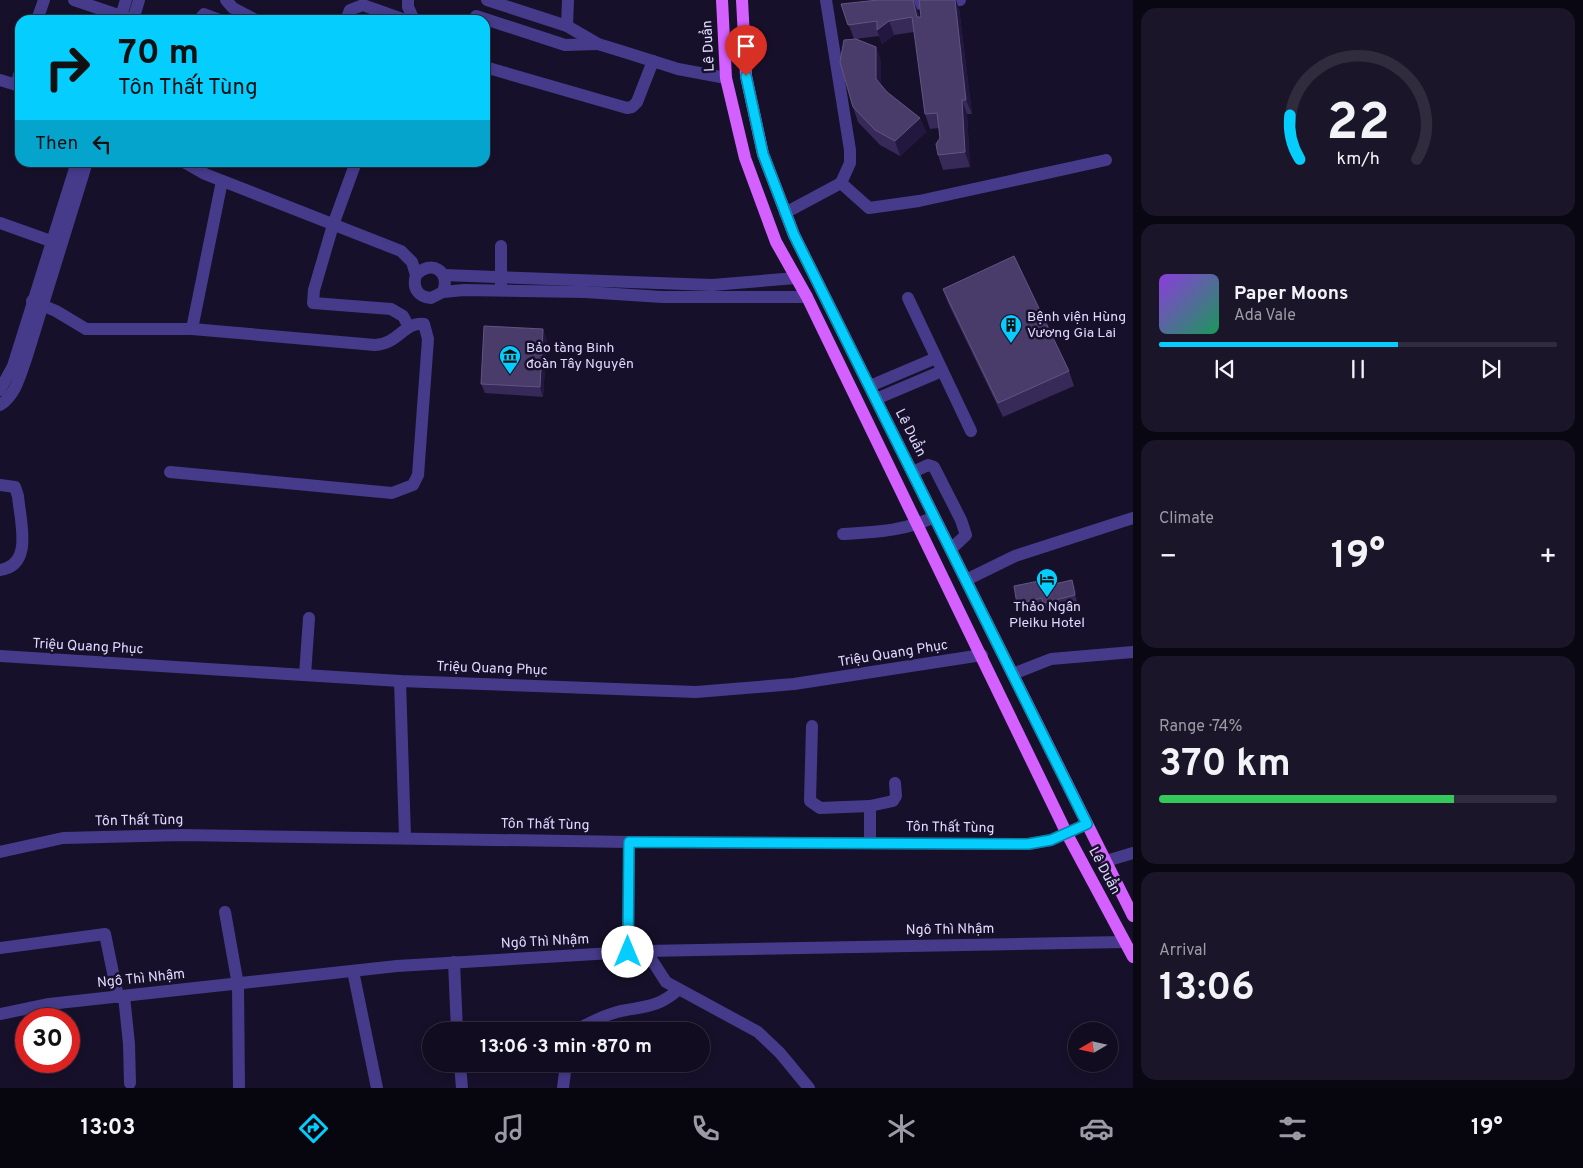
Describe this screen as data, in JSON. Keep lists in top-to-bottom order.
{
  "streets": {
    "main road": ["Lê Duẩn"],
    "street": ["Triệu Quang Phục", "Tôn Thất Tùng", "Ngô Thì Nhậm"]
  },
  "crossings": [
    ["Lê Duẩn", "Triệu Quang Phục"],
    ["Lê Duẩn", "Tôn Thất Tùng"],
    ["Lê Duẩn", "Ngô Thì Nhậm"]
  ],
  "places": {
    "building": ["Bệnh viện Hùng Vương Gia Lai"],
    "museum": ["Bảo tàng Binh đoàn Tây Nguyên"],
    "hotel": ["Thảo Ngân Pleiku Hotel"]
  },
  "north": "left",
  "page": {
    "turn": ["70 m", "Tôn Thất Tùng"],
    "then": "Then",
    "song": ["Paper Moons", "Ada Vale"],
    "tile": [
      "Climate",
      ["Range · 74%", "370 km"],
      ["Arrival", "13:06"]
    ],
    "heat": ["−", "19°", "+"],
    "limit": "30",
    "trip": "13:06 · 3 min · 870 m",
    "tabs": ["13:03", "19°"],
    "gauge": ["22", "km/h"]
  }
}
